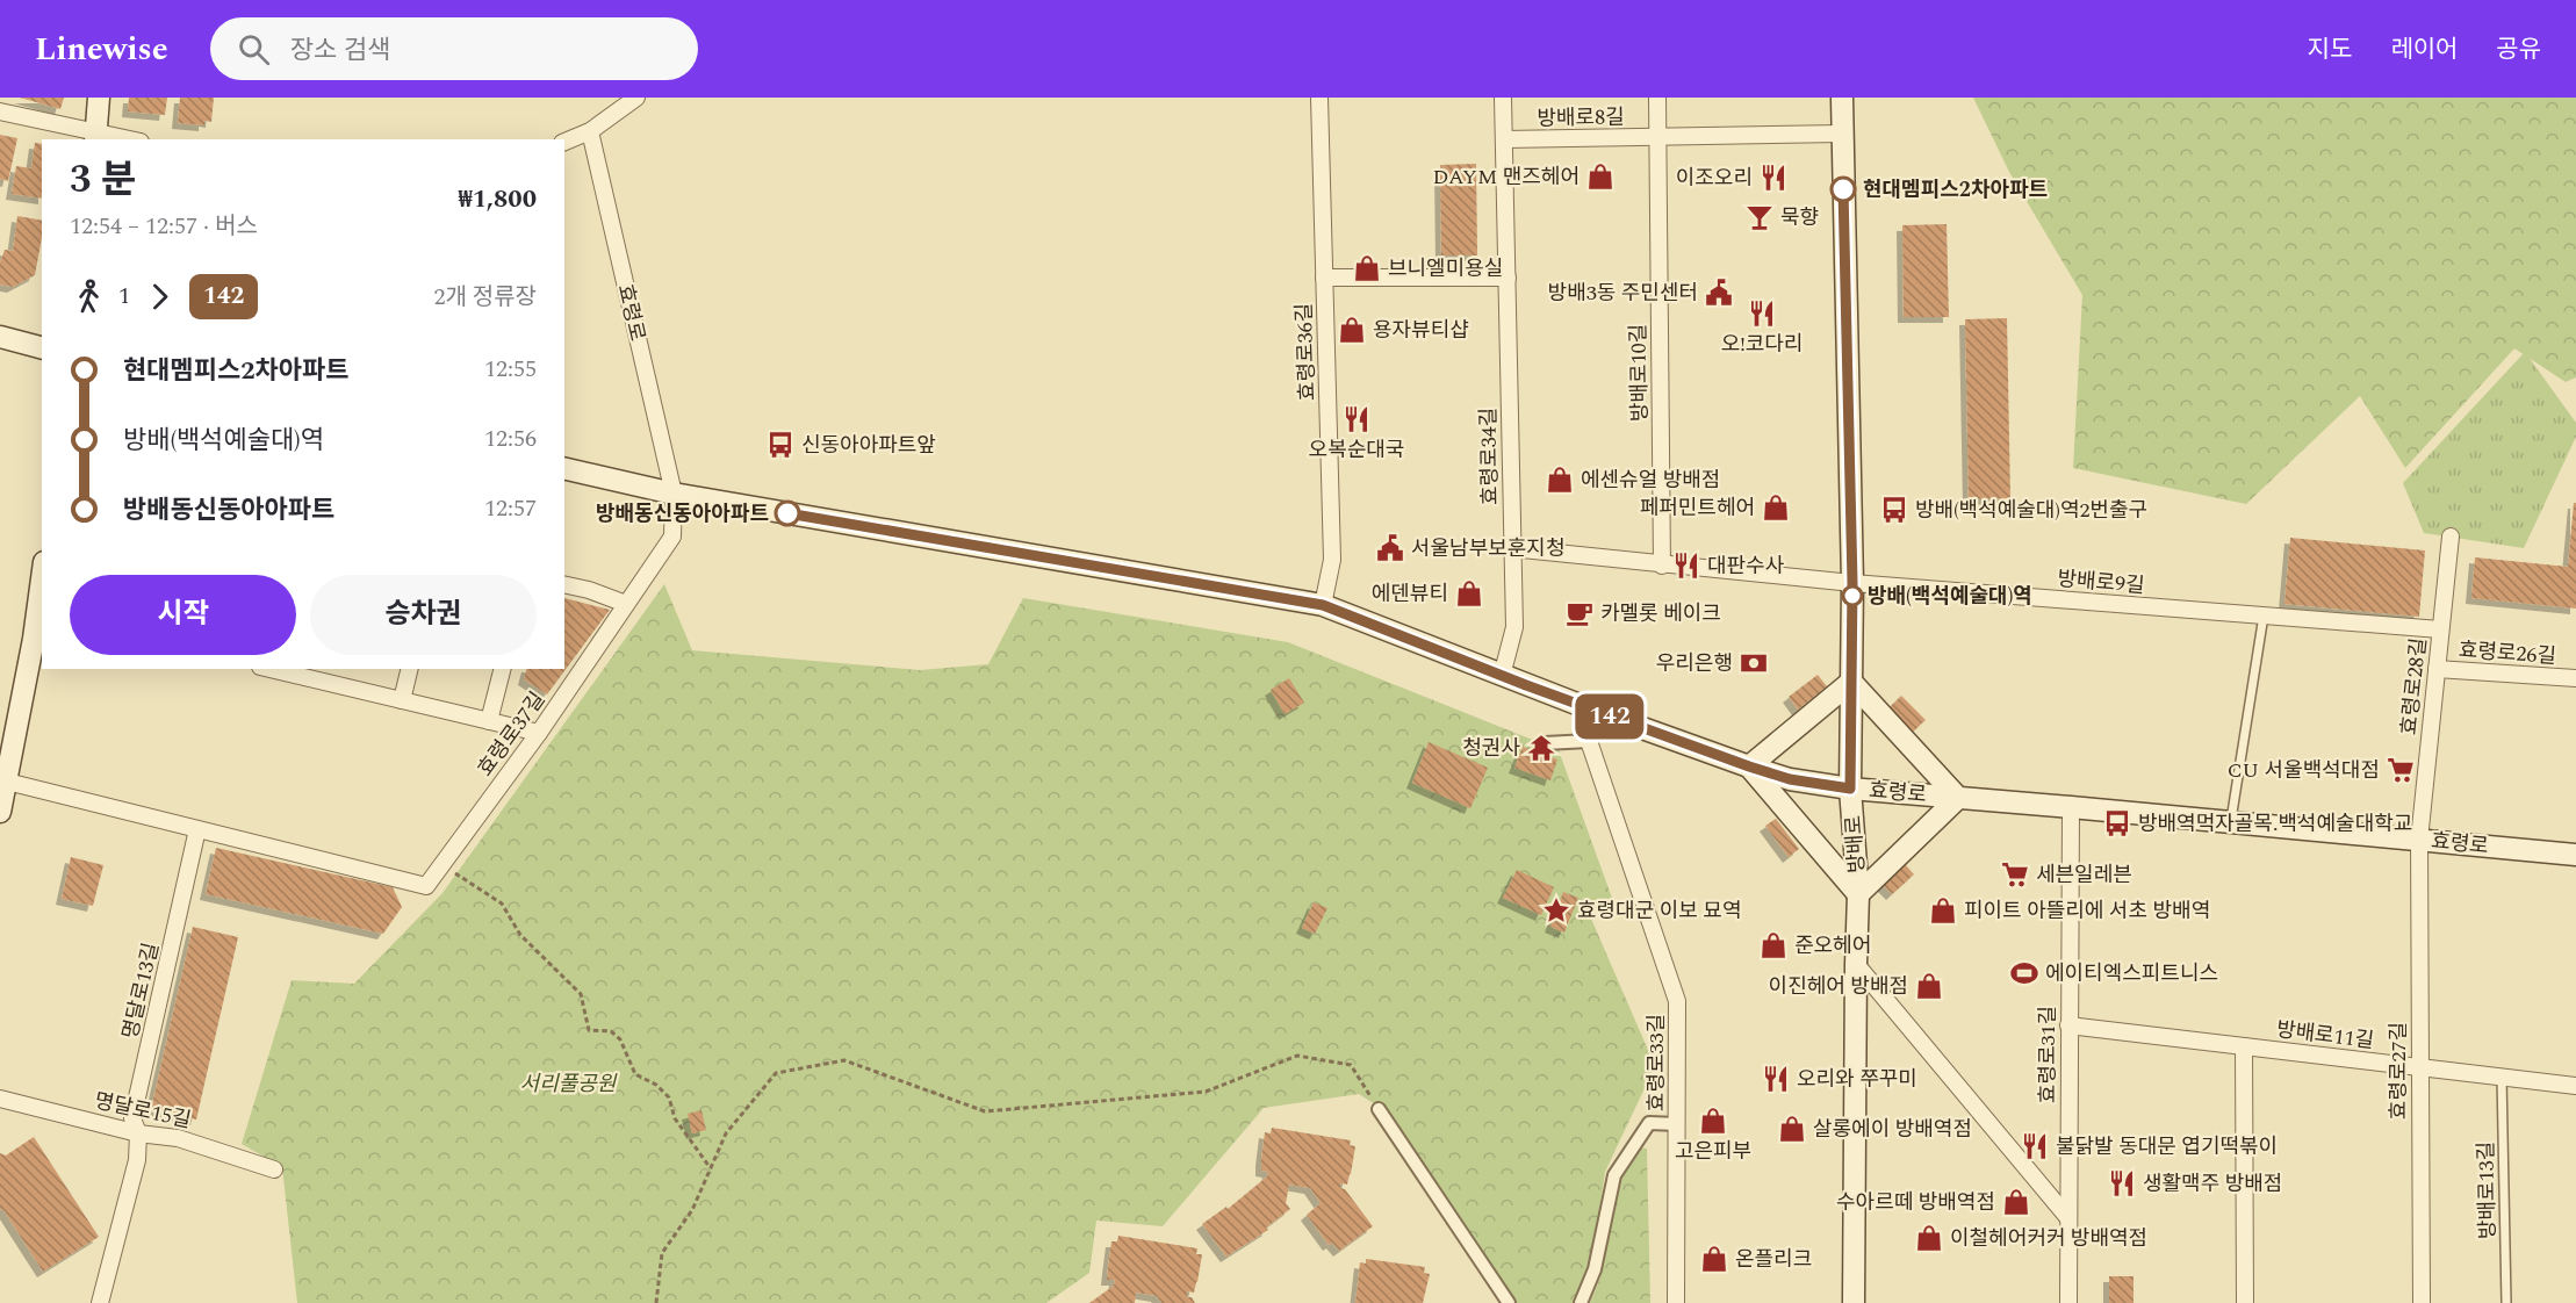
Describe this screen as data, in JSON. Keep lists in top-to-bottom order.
{
  "streets": {
    "main road": ["효령로", "방배로"],
    "street": [
      "방배로8길",
      "효령로36길",
      "방배로10길",
      "효령로34길",
      "방배로9길",
      "효령로26길",
      "효령로28길",
      "효령로37길",
      "명달로13길",
      "방배로11길",
      "효령로31길",
      "효령로33길",
      "효령로27길",
      "명달로15길"
    ],
    "lane": ["방배로13길"]
  },
  "crossings": [
    ["방배로8길", "방배로10길"],
    ["방배로8길", "효령로34길"],
    ["방배로8길", "방배로"],
    ["효령로", "효령로36길"],
    ["효령로", "효령로34길"],
    ["효령로", "효령로28길"],
    ["효령로", "효령로37길"],
    ["효령로", "방배로"],
    ["효령로", "효령로31길"],
    ["효령로", "효령로27길"],
    ["방배로9길", "효령로28길"],
    ["방배로9길", "방배로"],
    ["효령로26길", "효령로28길"],
    ["효령로28길", "효령로27길"],
    ["효령로37길", "명달로13길"],
    ["명달로13길", "명달로15길"],
    ["방배로11길", "효령로31길"],
    ["방배로11길", "효령로27길"],
    ["방배로11길", "방배로13길"]
  ],
  "parks": ["서리풀공원"],
  "places": {
    "shop": [
      "DAYM 맨즈헤어",
      "브니엘미용실",
      "용자뷰티샵",
      "에센슈얼 방배점",
      "페퍼민트헤어",
      "에덴뷰티",
      "피이트 아뜰리에 서초 방배역",
      "준오헤어",
      "이진헤어 방배점",
      "고은피부",
      "살롱에이 방배역점",
      "수아르떼 방배역점",
      "이철헤어커커 방배역점",
      "온플리크"
    ],
    "restaurant": [
      "이조오리",
      "오!코다리",
      "오복순대국",
      "대판수사",
      "오리와 쭈꾸미",
      "불닭발 동대문 엽기떡볶이",
      "생활맥주 방배점"
    ],
    "other": ["현대멤피스2차아파트", "방배동신동아아파트", "방배(백석예술대)역"],
    "bar": ["묵향"],
    "public building": ["방배3동 주민센터", "서울남부보훈지청"],
    "bus stop": ["신동아아파트앞", "방배(백석예술대)역2번출구", "방배역먹자골목.백석예술대학교"],
    "cafe": ["카멜롯 베이크"],
    "bank": ["우리은행"],
    "temple": ["청권사"],
    "supermarket": ["CU 서울백석대점", "세븐일레븐"],
    "place": ["효령대군 이보 묘역"],
    "sports": ["에이티엑스피트니스"]
  },
  "lines": ["bus line 142"],
  "page": {
    "header": "Linewise",
    "search": "장소 검색",
    "nav": ["지도", "레이어", "공유"],
    "on_map": "142",
    "heading": ["3 분", "12:54 – 12:57 · 버스", "₩1,800"],
    "legs": ["1", "142", "2개 정류장"],
    "list": [
      {
        "name": "현대멤피스2차아파트",
        "value": "12:55"
      },
      {
        "name": "방배(백석예술대)역",
        "value": "12:56"
      },
      {
        "name": "방배동신동아아파트",
        "value": "12:57"
      }
    ],
    "buttons": ["시작", "승차권"]
  }
}
